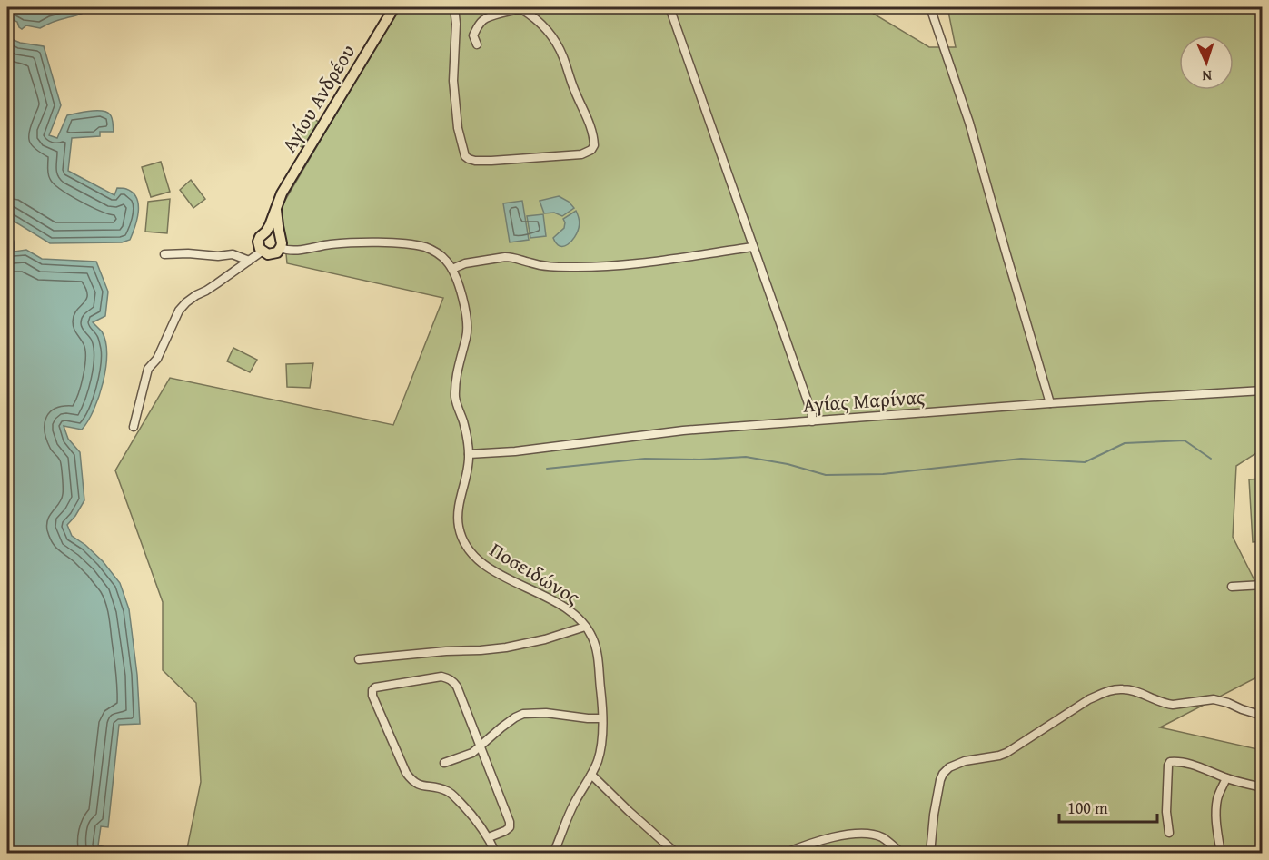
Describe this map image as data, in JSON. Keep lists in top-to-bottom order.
{
  "streets": {
    "main road": ["Αγίου Ανδρέου"],
    "street": ["Αγίας Μαρίνας", "Ποσειδώνος"]
  },
  "crossings": [
    ["Αγίου Ανδρέου", "Ποσειδώνος"],
    ["Αγίας Μαρίνας", "Ποσειδώνος"]
  ],
  "scale_bar": "100 m",
  "north": "bottom"
}
